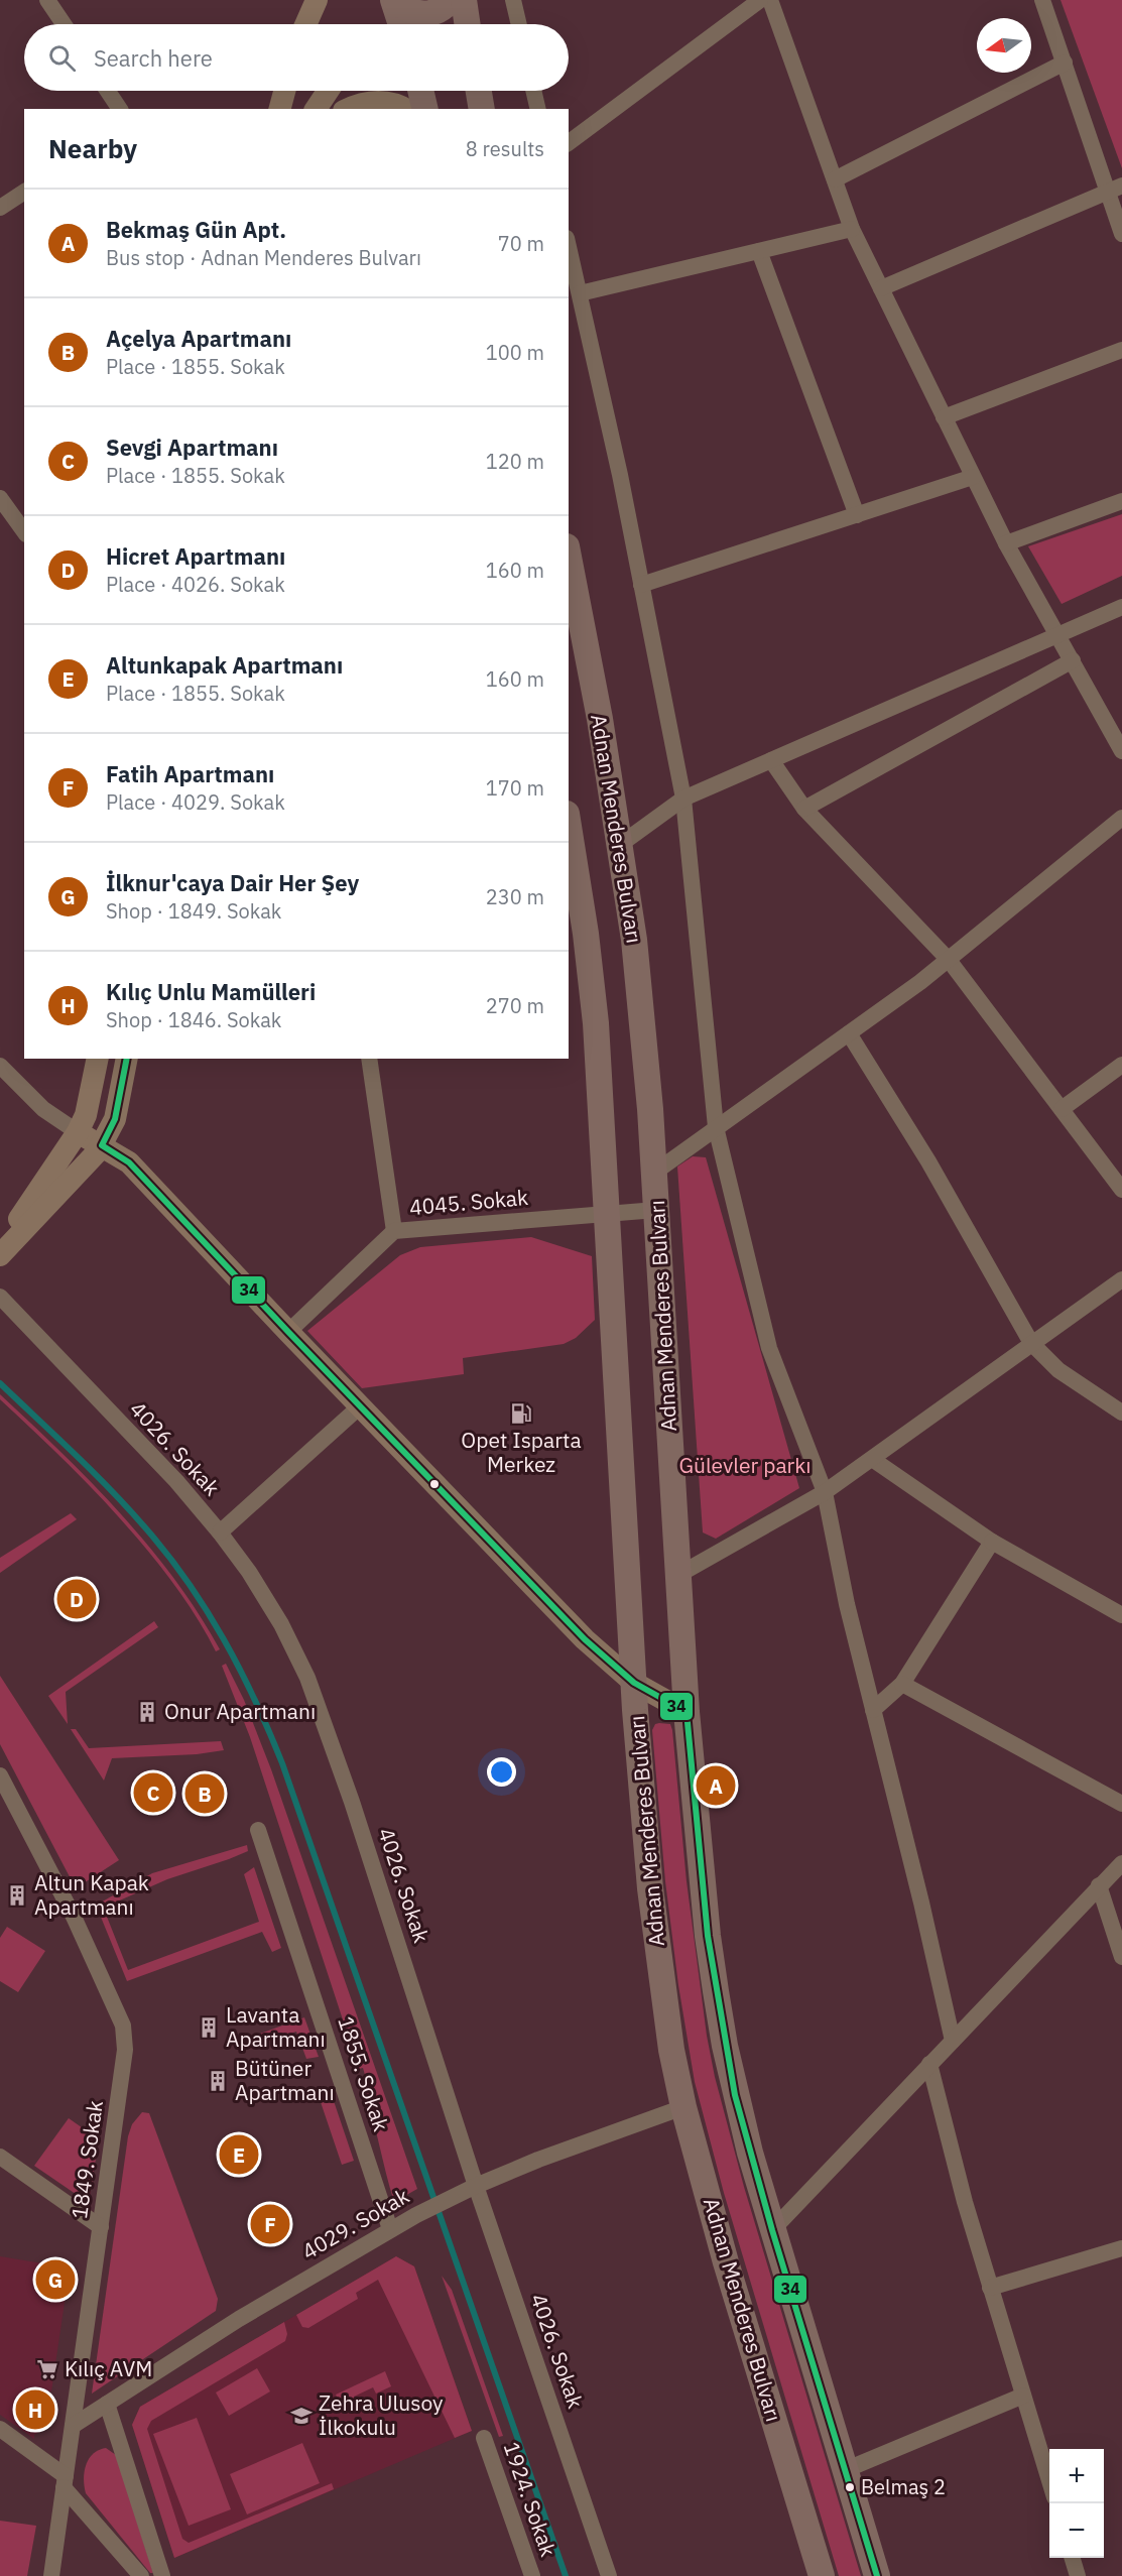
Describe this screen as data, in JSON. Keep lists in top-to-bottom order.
{
  "streets": {
    "main road": ["Adnan Menderes Bulvarı"],
    "street": [
      "4045. Sokak",
      "4026. Sokak",
      "1855. Sokak",
      "1849. Sokak",
      "4029. Sokak",
      "1924. Sokak"
    ]
  },
  "crossings": [
    ["Adnan Menderes Bulvarı", "4045. Sokak"],
    ["Adnan Menderes Bulvarı", "4029. Sokak"],
    ["4026. Sokak", "4029. Sokak"],
    ["1855. Sokak", "4029. Sokak"],
    ["1849. Sokak", "4029. Sokak"]
  ],
  "parks": ["Gülevler parkı"],
  "places": {
    "fuel station": ["Opet Isparta Merkez"],
    "building": [
      "Onur Apartmanı",
      "Altun Kapak Apartmanı",
      "Lavanta Apartmanı",
      "Bütüner Apartmanı"
    ],
    "supermarket": ["Kılıç AVM"],
    "school or university": ["Zehra Ulusoy İlkokulu"],
    "other": ["Belmaş 2"]
  },
  "lines": ["transit line 34"],
  "north": "left",
  "page": {
    "search": "Search here",
    "heading": ["Nearby", "8 results"],
    "list": [
      {
        "mark": "A",
        "name": "Bekmaş Gün Apt.",
        "note": "Bus stop · Adnan Menderes Bulvarı",
        "value": "70 m"
      },
      {
        "mark": "B",
        "name": "Açelya Apartmanı",
        "note": "Place · 1855. Sokak",
        "value": "100 m"
      },
      {
        "mark": "C",
        "name": "Sevgi Apartmanı",
        "note": "Place · 1855. Sokak",
        "value": "120 m"
      },
      {
        "mark": "D",
        "name": "Hicret Apartmanı",
        "note": "Place · 4026. Sokak",
        "value": "160 m"
      },
      {
        "mark": "E",
        "name": "Altunkapak Apartmanı",
        "note": "Place · 1855. Sokak",
        "value": "160 m"
      },
      {
        "mark": "F",
        "name": "Fatih Apartmanı",
        "note": "Place · 4029. Sokak",
        "value": "170 m"
      },
      {
        "mark": "G",
        "name": "İlknur'caya Dair Her Şey",
        "note": "Shop · 1849. Sokak",
        "value": "230 m"
      },
      {
        "mark": "H",
        "name": "Kılıç Unlu Mamülleri",
        "note": "Shop · 1846. Sokak",
        "value": "270 m"
      }
    ],
    "pins": [
      "D",
      "A",
      "C",
      "B",
      "E",
      "F",
      "G",
      "H"
    ],
    "map_buttons": ["+", "−"]
  }
}
